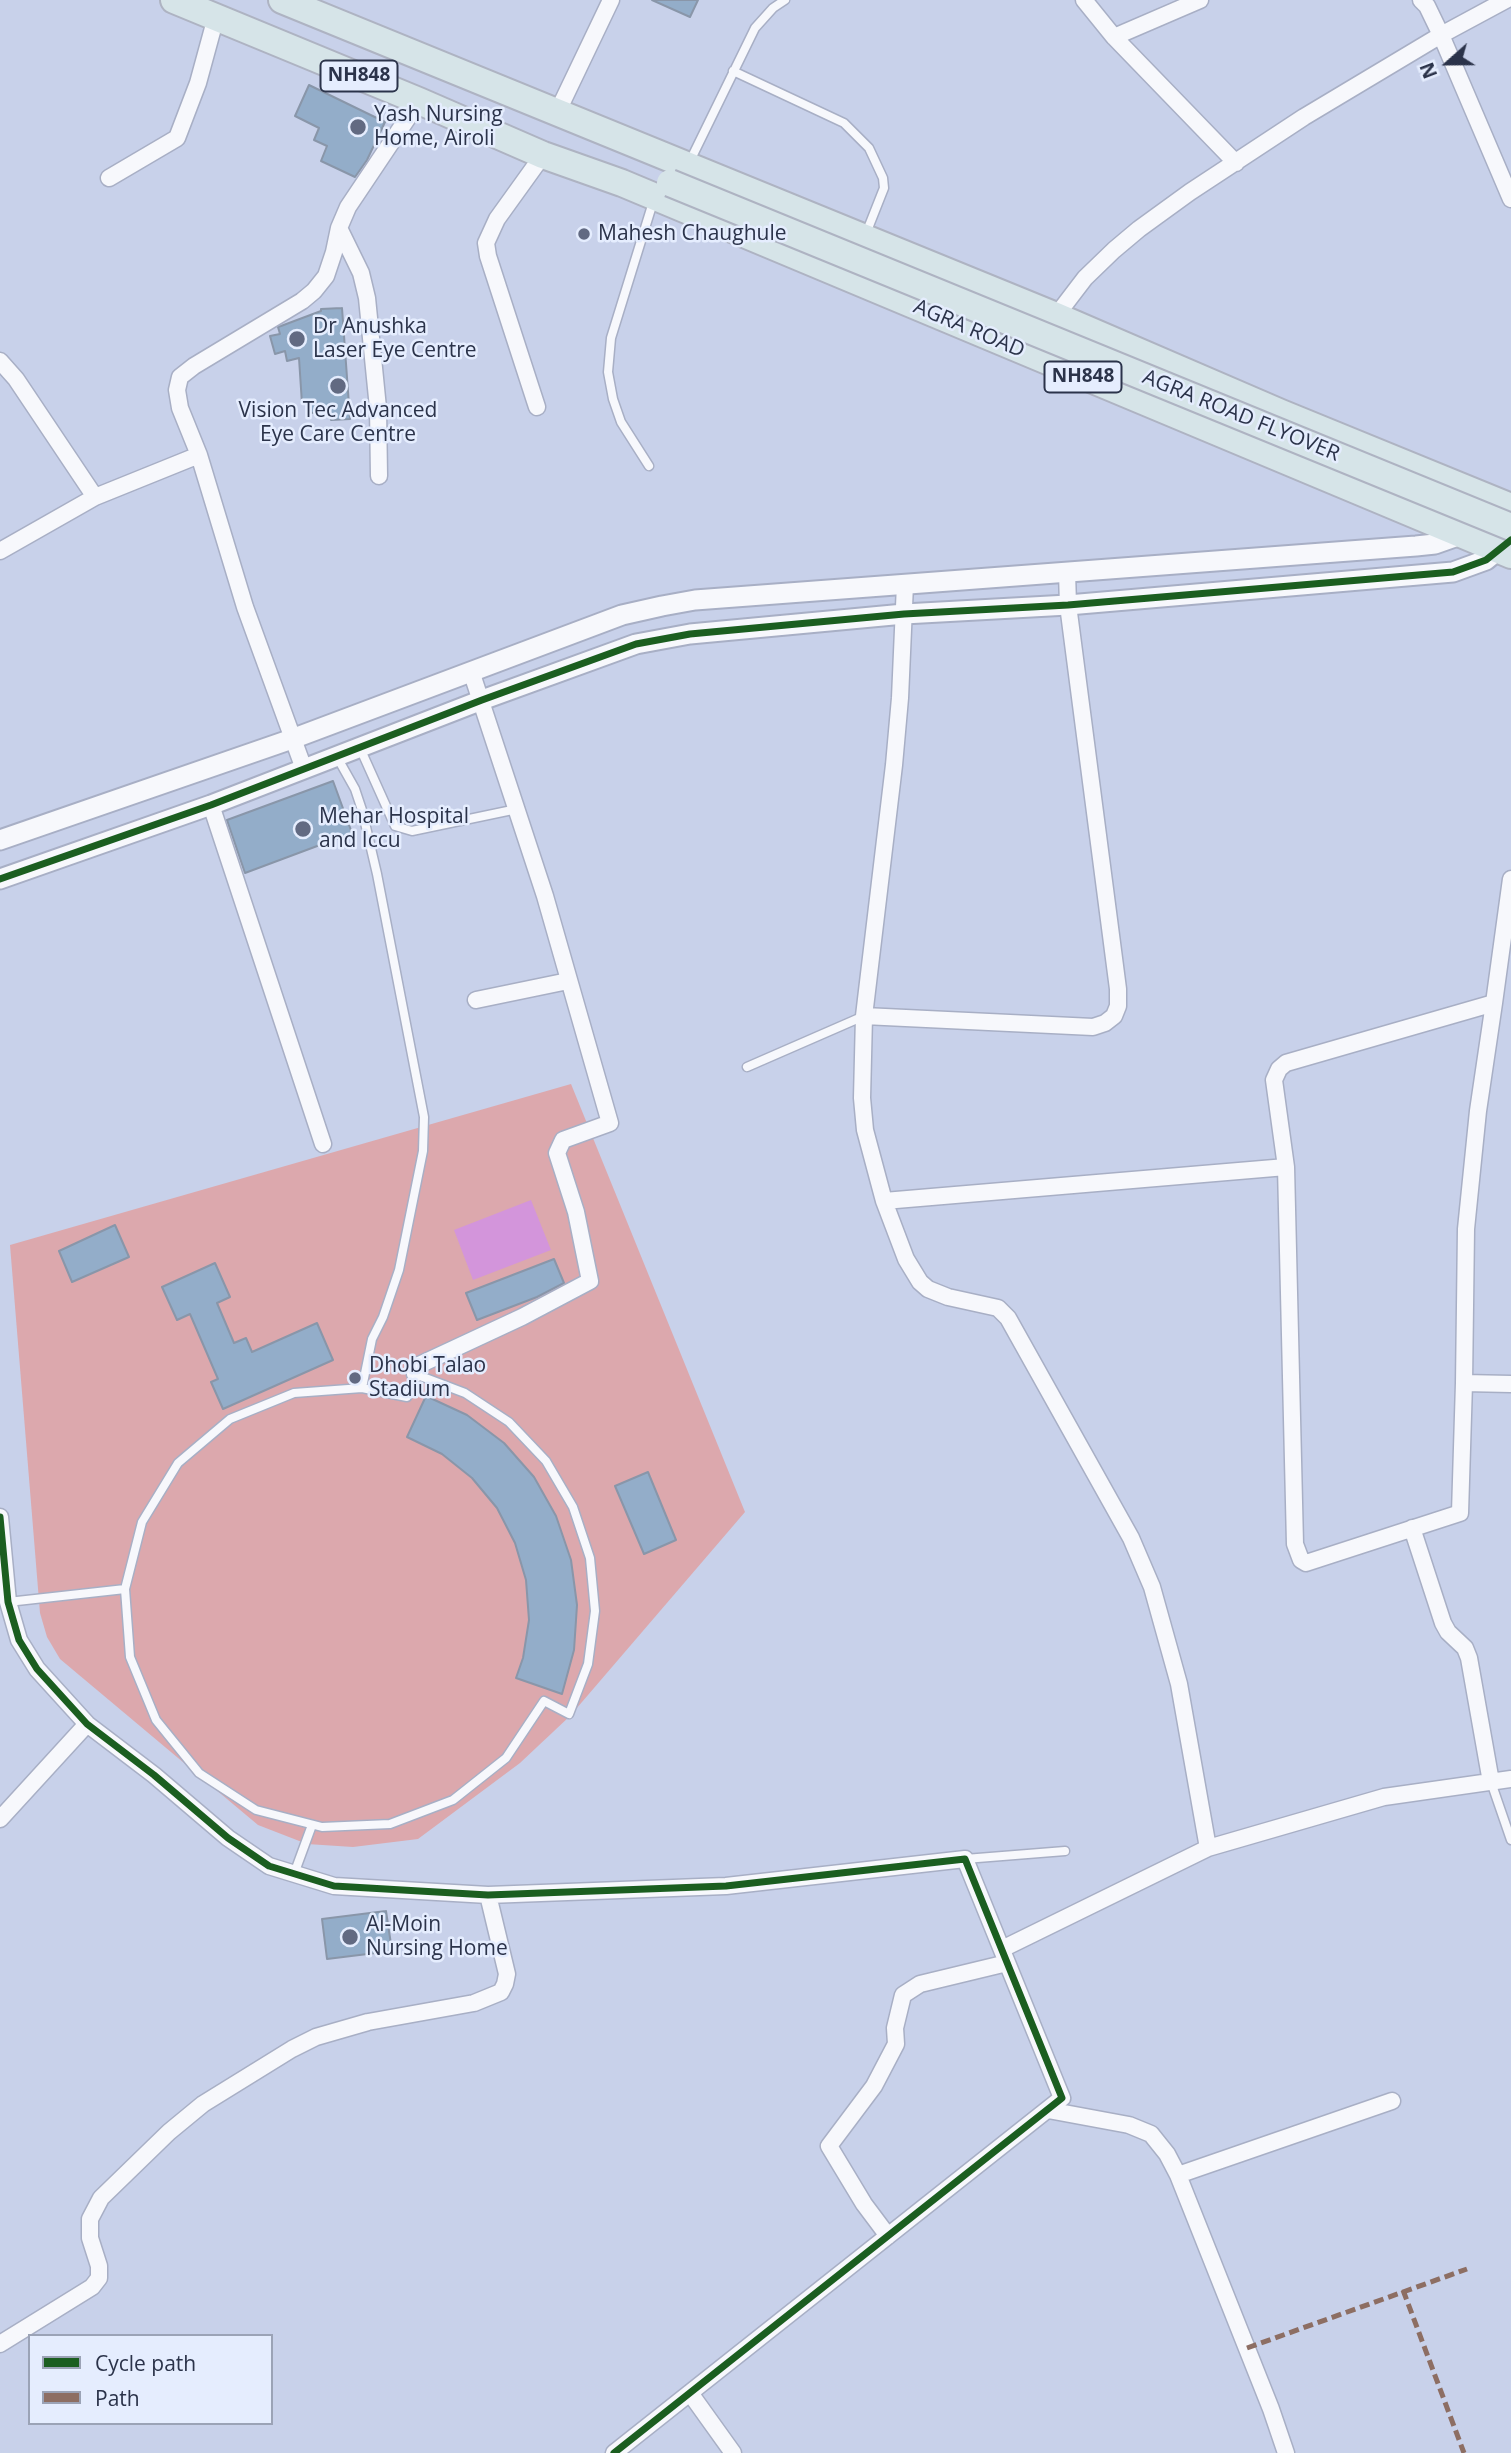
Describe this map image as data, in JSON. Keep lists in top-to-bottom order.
{
  "streets": {
    "highway": ["NH848", "AGRA ROAD", "AGRA ROAD FLYOVER"]
  },
  "crossings": [
    ["NH848", "AGRA ROAD"],
    ["AGRA ROAD", "AGRA ROAD FLYOVER"]
  ],
  "places": [
    "Yash Nursing Home, Airoli",
    "Mahesh Chaughule",
    "Dr Anushka Laser Eye Centre",
    "Vision Tec Advanced Eye Care Centre",
    "Mehar Hospital and Iccu",
    "Dhobi Talao Stadium",
    "Al-Moin Nursing Home"
  ],
  "legend": ["Cycle path", "Path"],
  "north": "left"
}
